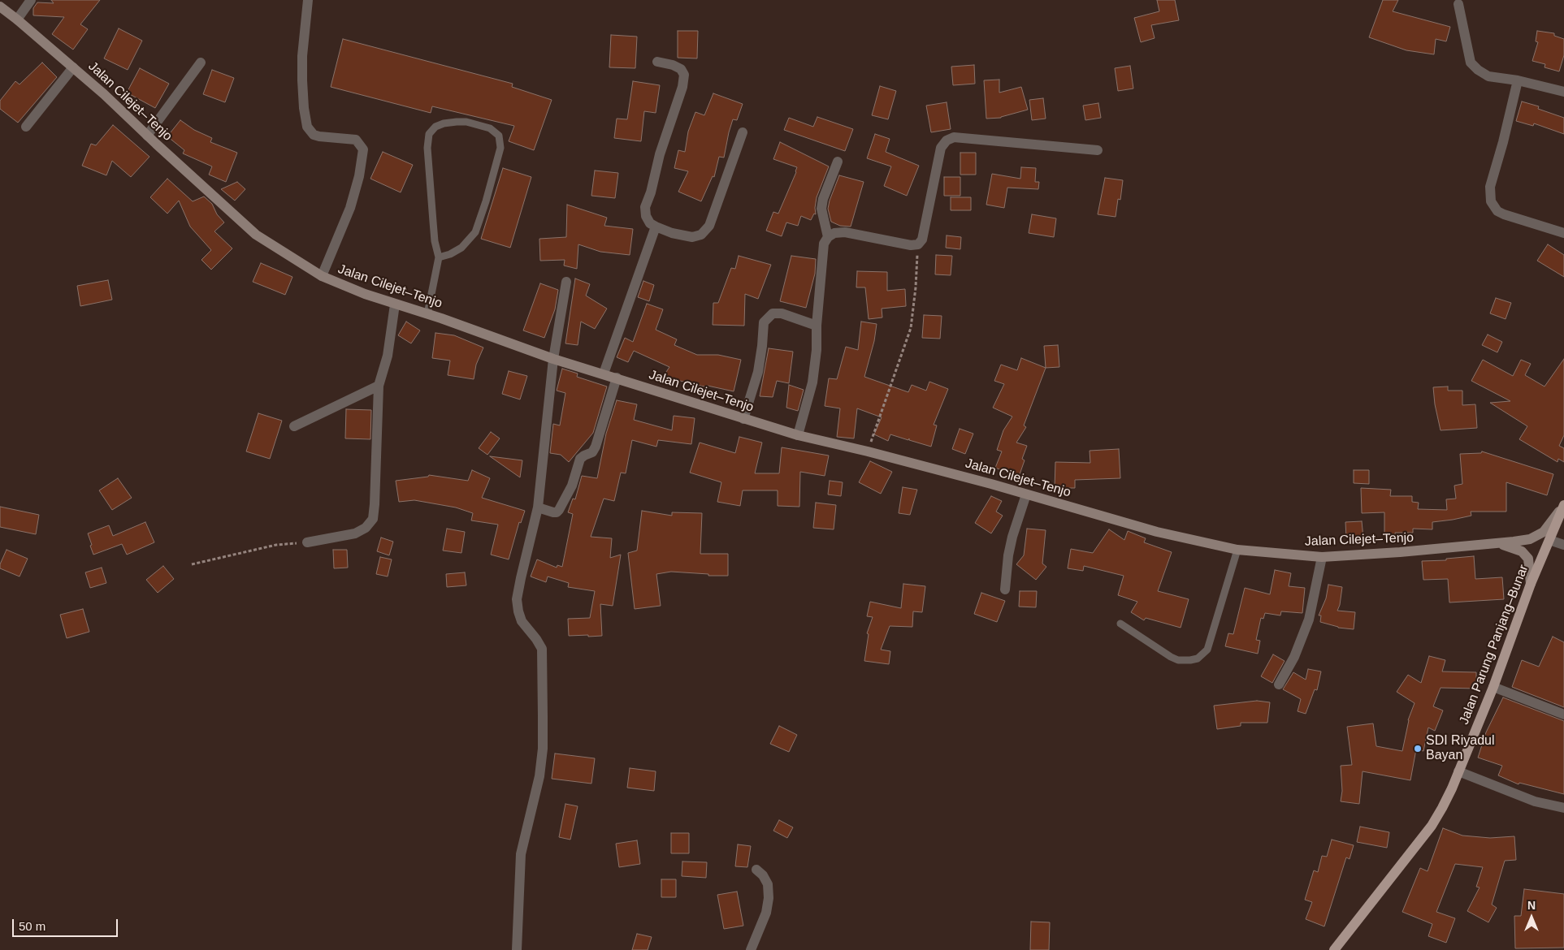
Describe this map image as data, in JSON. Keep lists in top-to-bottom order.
{
  "streets": {
    "main road": ["Jalan Cilejet–Tenjo", "Jalan Parung Panjang–Bunar"]
  },
  "crossings": [
    ["Jalan Cilejet–Tenjo", "Jalan Parung Panjang–Bunar"]
  ],
  "places": ["SDI Riyadul Bayan"],
  "scale_bar": "50 m",
  "north": "top"
}
